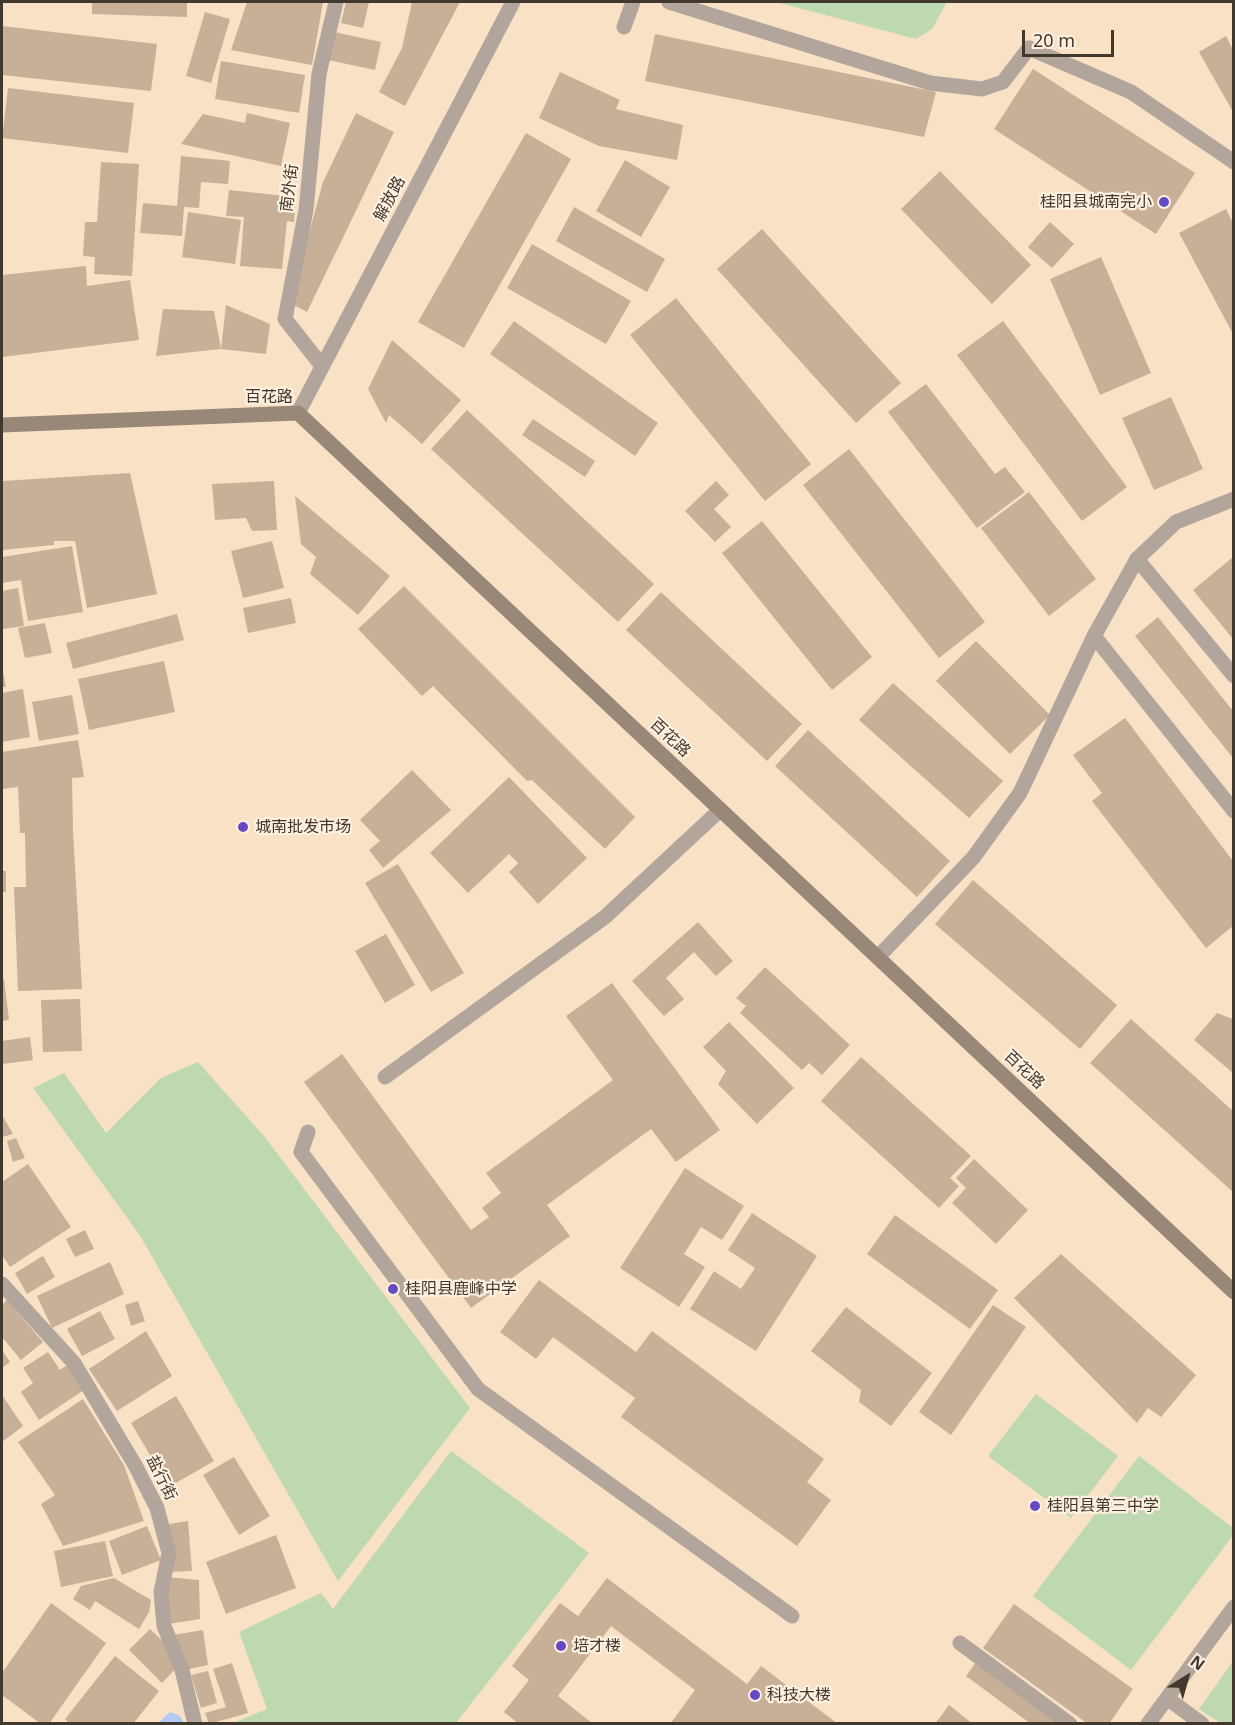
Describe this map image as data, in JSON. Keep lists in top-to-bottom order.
{
  "streets": {
    "main road": ["百花路"],
    "street": ["南外街", "解放路", "盐行街"]
  },
  "crossings": [
    ["南外街", "解放路"],
    ["解放路", "百花路"]
  ],
  "places": [
    "桂阳县城南完小",
    "城南批发市场",
    "桂阳县鹿峰中学",
    "桂阳县第三中学",
    "培才楼",
    "科技大楼"
  ],
  "scale_bar": "20 m",
  "north": "top right"
}
